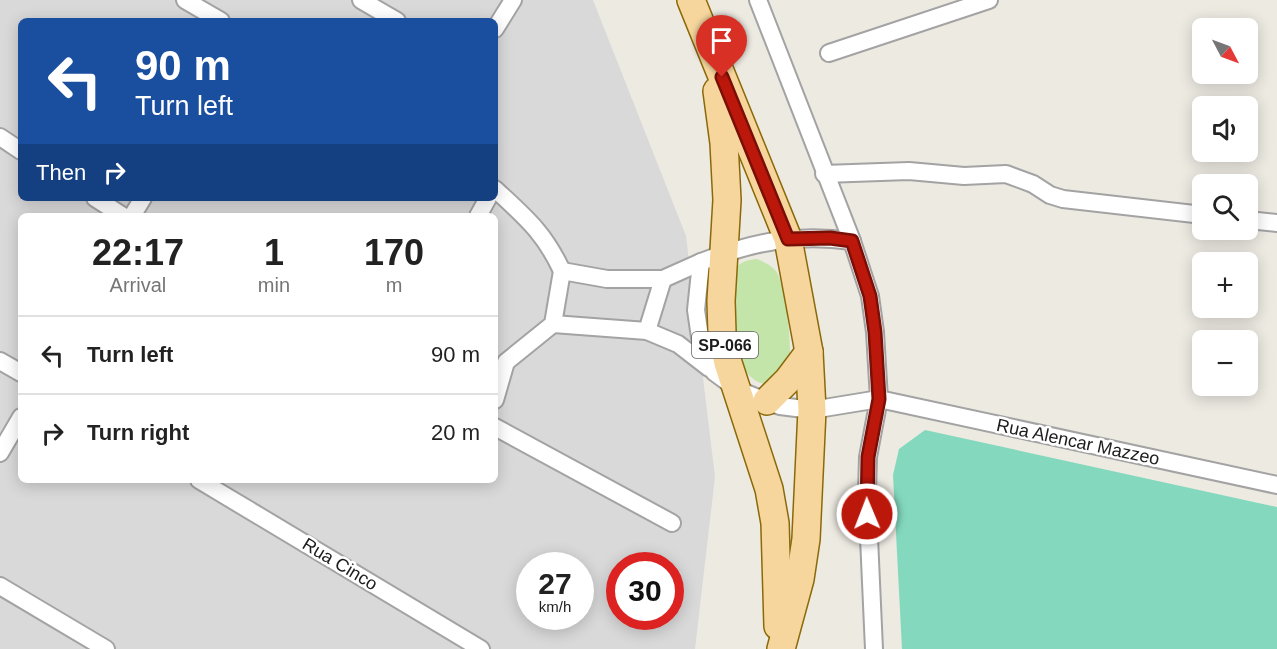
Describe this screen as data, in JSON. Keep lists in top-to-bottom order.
{
  "streets": {
    "main road": ["SP-066"],
    "street": ["Rua Alencar Mazzeo", "Rua Cinco"]
  },
  "north": "bottom right",
  "page": {
    "map_buttons": ["+", "−"],
    "turn": ["90 m", "Turn left"],
    "then": "Then",
    "eta": [
      "22:17",
      "Arrival",
      "1",
      "min",
      "170",
      "m"
    ],
    "list": [
      {
        "name": "Turn left",
        "value": "90 m"
      },
      {
        "name": "Turn right",
        "value": "20 m"
      }
    ],
    "speed": "27 km/h",
    "limit": "30"
  }
}
